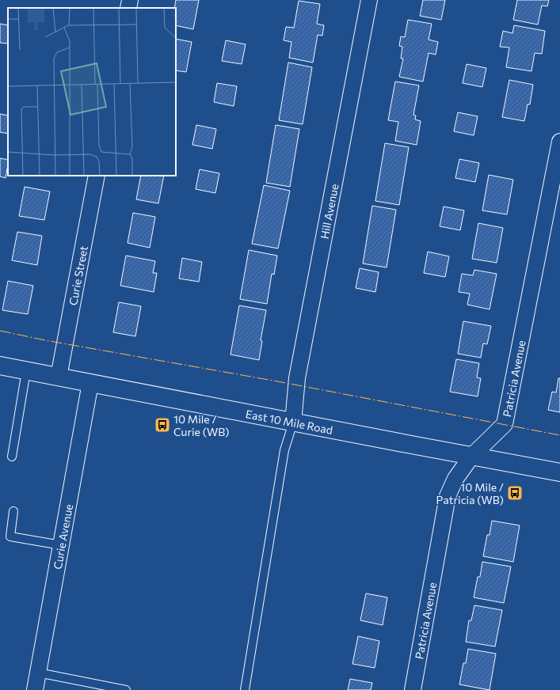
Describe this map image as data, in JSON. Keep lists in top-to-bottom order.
{
  "streets": {
    "main road": ["East 10 Mile Road"],
    "street": [
      "Hill Avenue",
      "Curie Street",
      "Patricia Avenue",
      "Curie Avenue"
    ]
  },
  "crossings": [
    ["Hill Avenue", "East 10 Mile Road"],
    ["Curie Street", "East 10 Mile Road"],
    ["Patricia Avenue", "East 10 Mile Road"],
    ["East 10 Mile Road", "Curie Avenue"]
  ],
  "places": {
    "bus stop": ["10 Mile / Curie (WB)", "10 Mile / Patricia (WB)"]
  }
}
